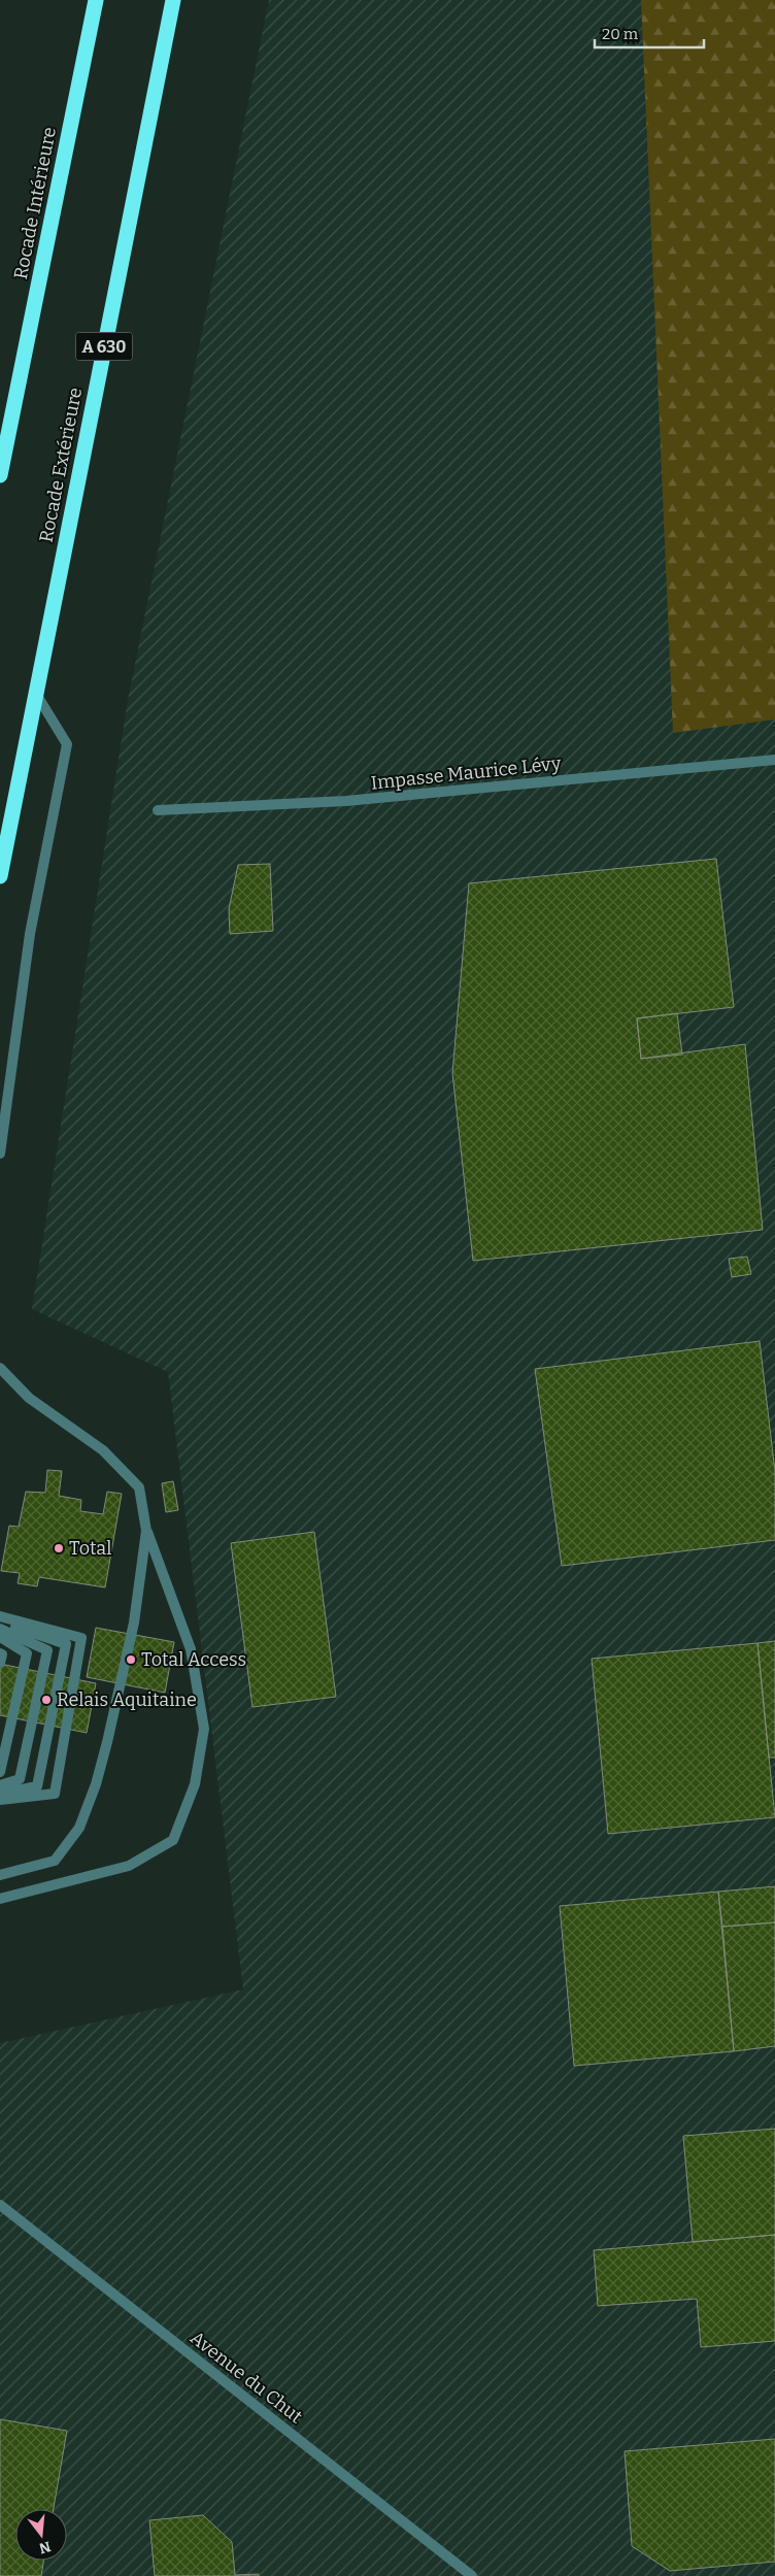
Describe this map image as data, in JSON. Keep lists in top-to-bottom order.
{
  "streets": {
    "highway": ["Rocade Intérieure", "A 630", "Rocade Extérieure"],
    "street": ["Impasse Maurice Lévy", "Avenue du Chut"]
  },
  "places": ["Total", "Total Access", "Relais Aquitaine"],
  "scale_bar": "20 m",
  "north": "bottom"
}
